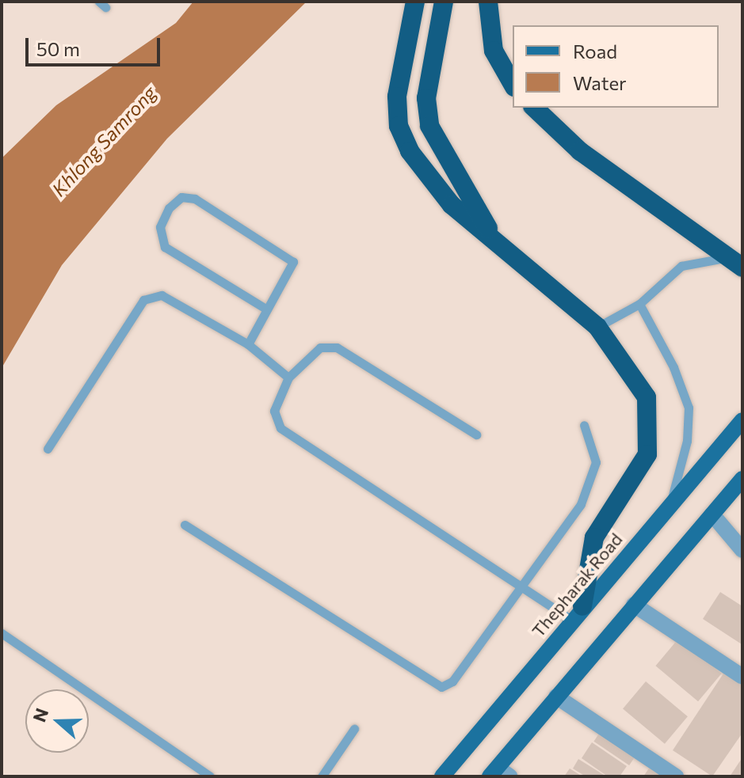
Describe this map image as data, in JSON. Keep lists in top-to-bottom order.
{
  "streets": {
    "main road": ["Thepharak Road"]
  },
  "water": ["Khlong Samrong"],
  "legend": ["Road", "Water"],
  "scale_bar": "50 m",
  "north": "left"
}
